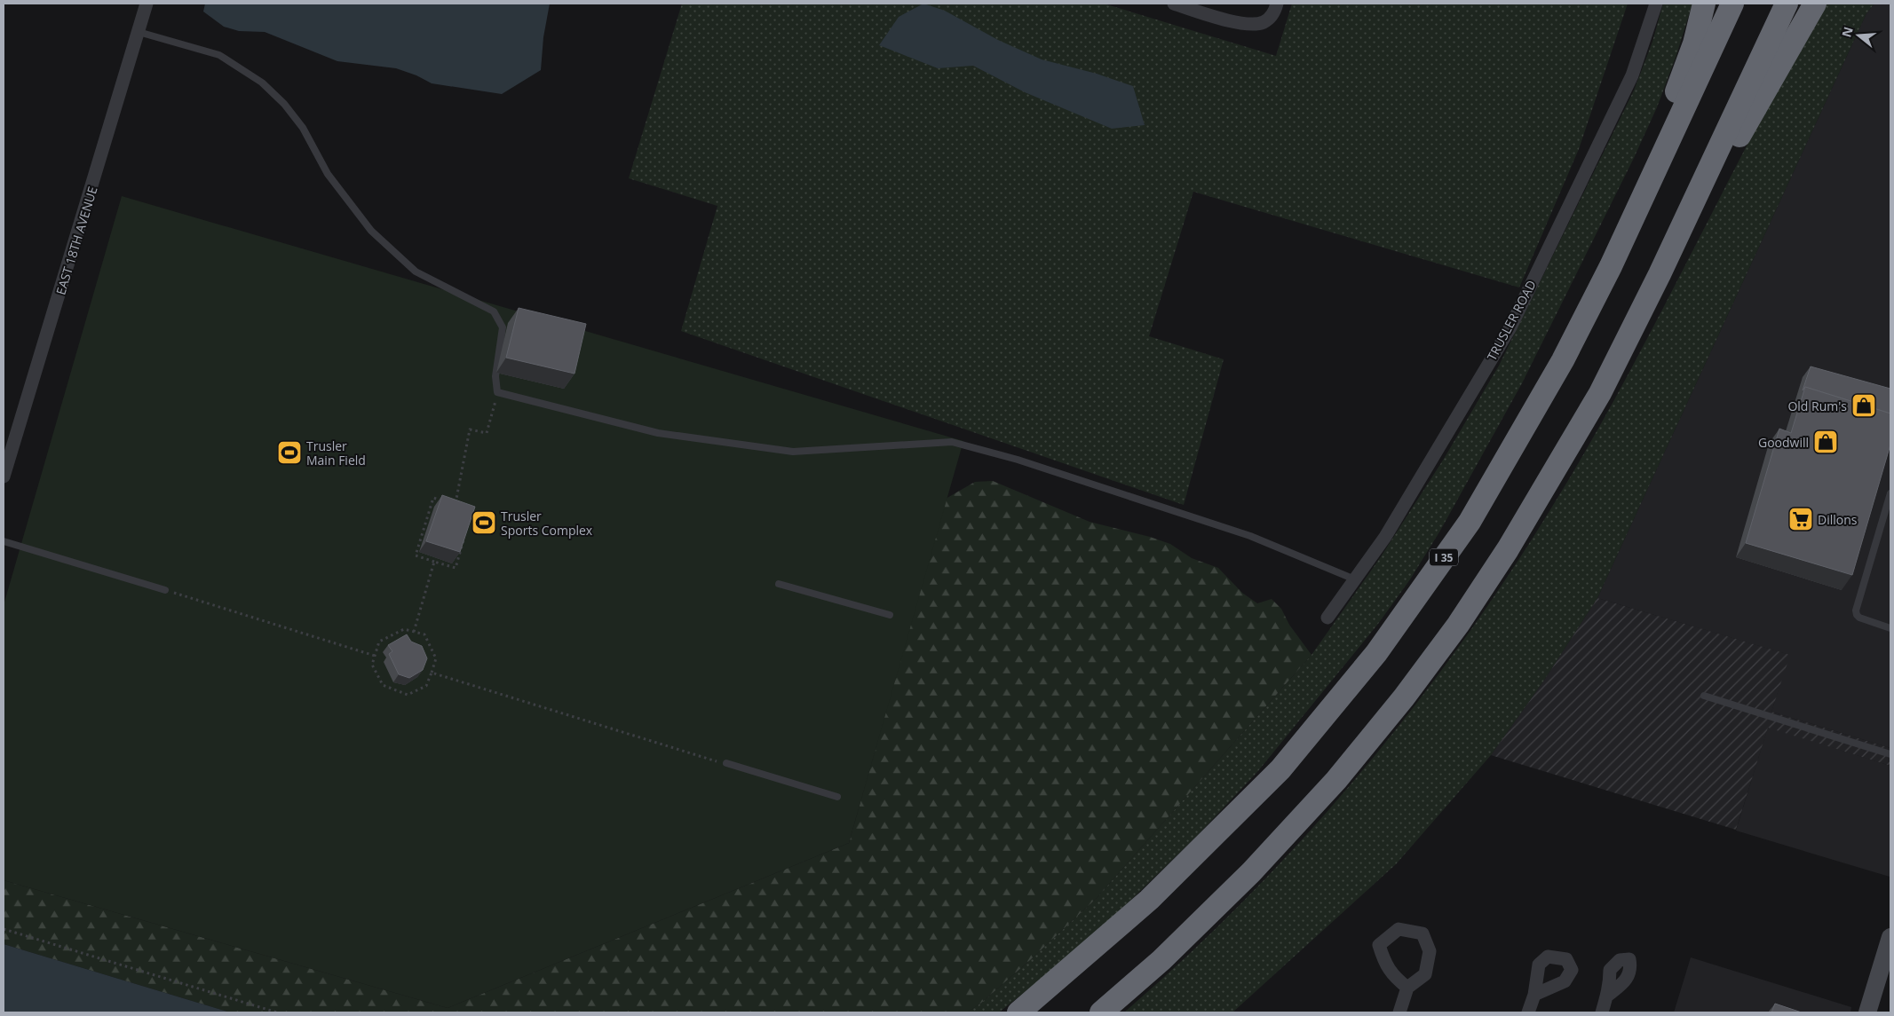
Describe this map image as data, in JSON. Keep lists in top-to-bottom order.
{
  "streets": {
    "highway": ["I 35"],
    "street": ["EAST 18TH AVENUE", "TRUSLER ROAD"]
  },
  "places": {
    "shop": ["Old Rum's", "Goodwill"],
    "sports": ["Trusler Main Field", "Trusler Sports Complex"],
    "supermarket": ["Dillons"]
  },
  "north": "left"
}
